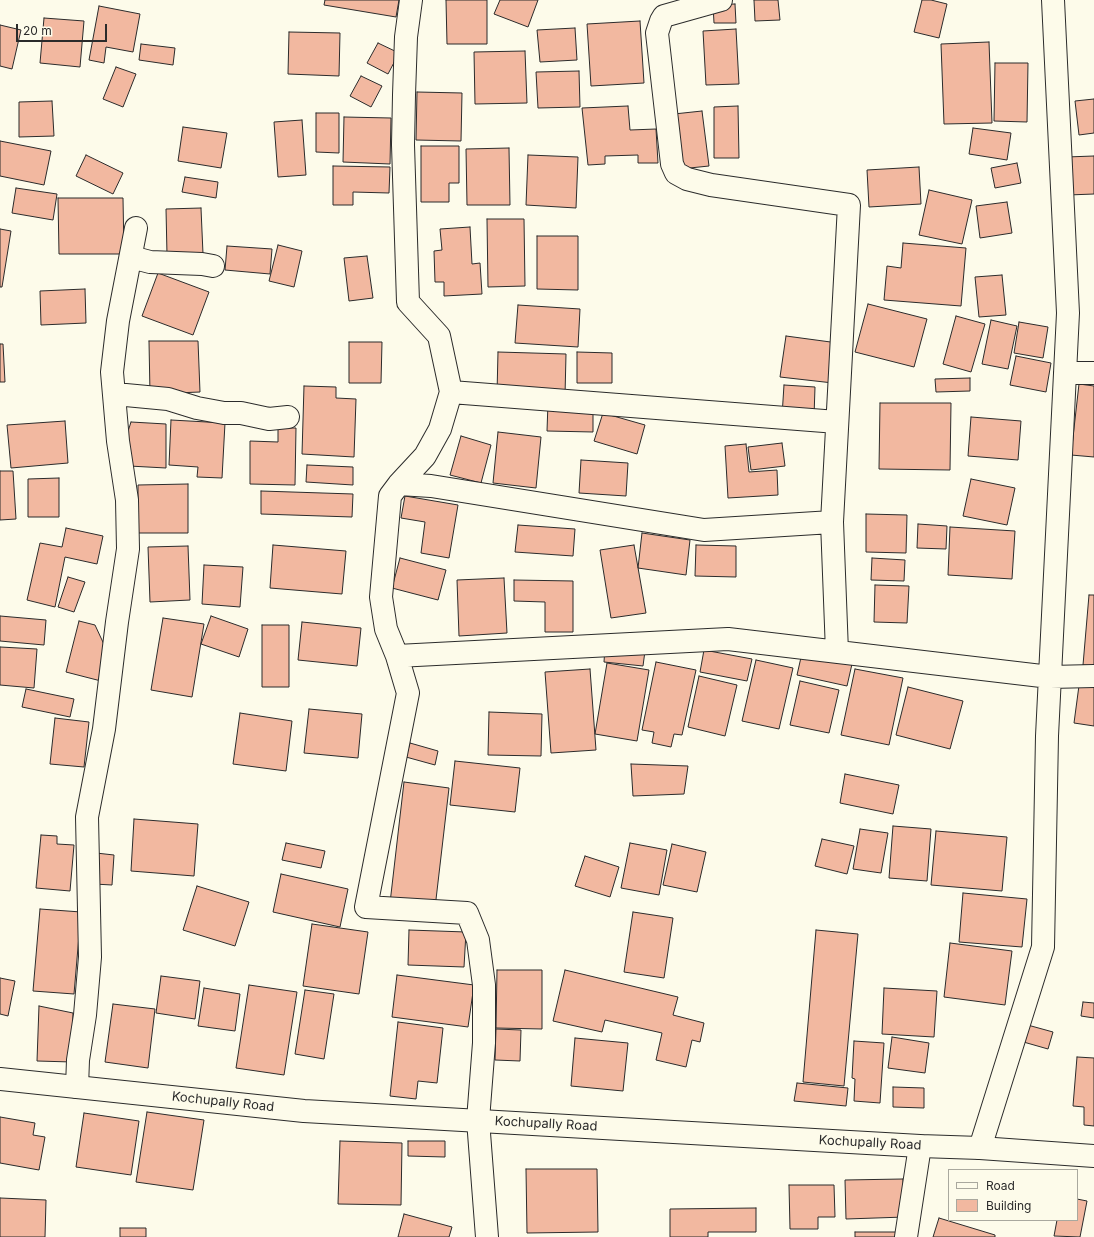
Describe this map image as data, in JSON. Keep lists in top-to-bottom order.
{
  "streets": {
    "street": ["Kochupally Road"]
  },
  "legend": ["Road", "Building"],
  "scale_bar": "20 m"
}
